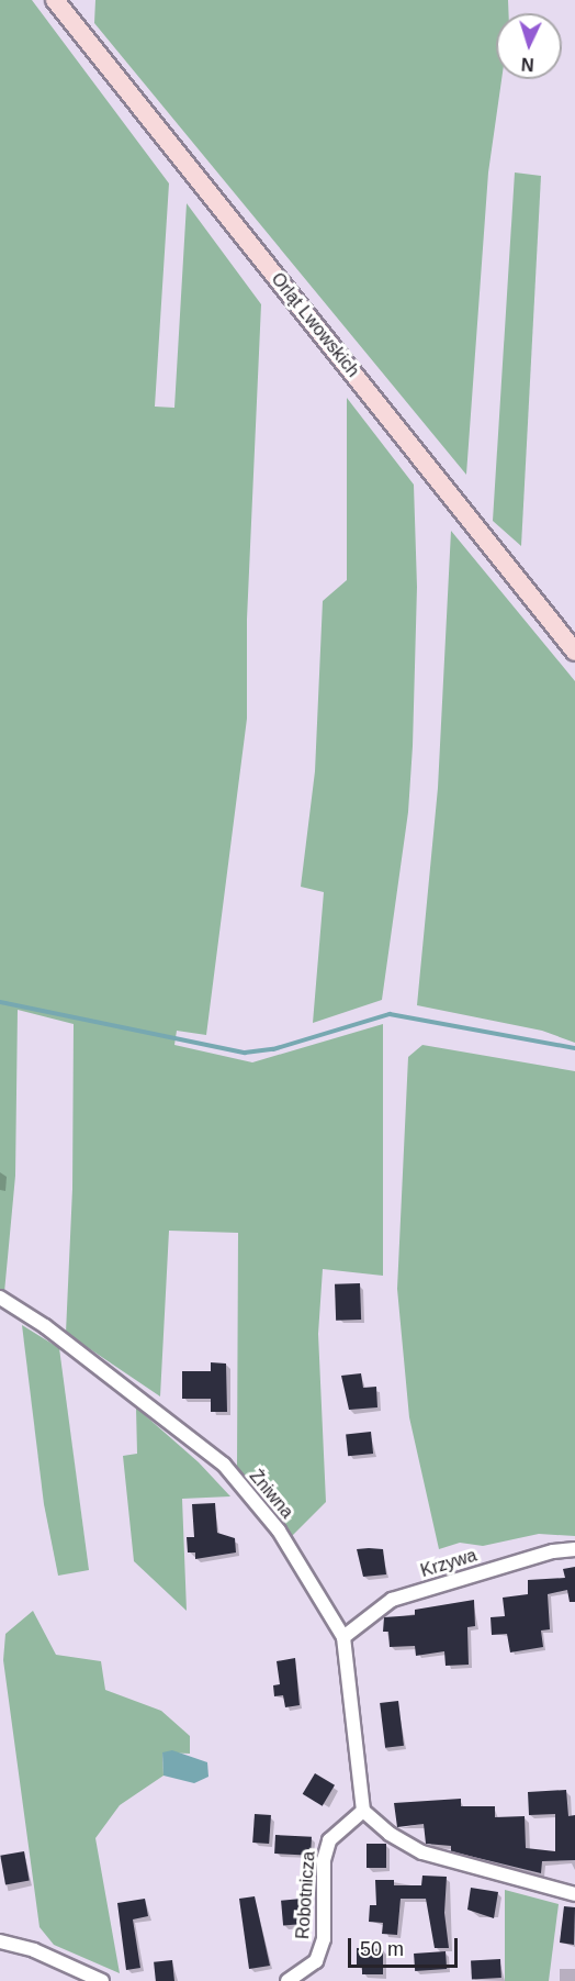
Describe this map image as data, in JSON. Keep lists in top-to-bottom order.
{
  "streets": {
    "street": [
      "Orląt Lwowskich",
      "Żniwna",
      "Krzywa",
      "Robotnicza"
    ]
  },
  "crossings": [
    ["Żniwna", "Krzywa"],
    ["Żniwna", "Robotnicza"]
  ],
  "scale_bar": "50 m",
  "north": "bottom"
}
